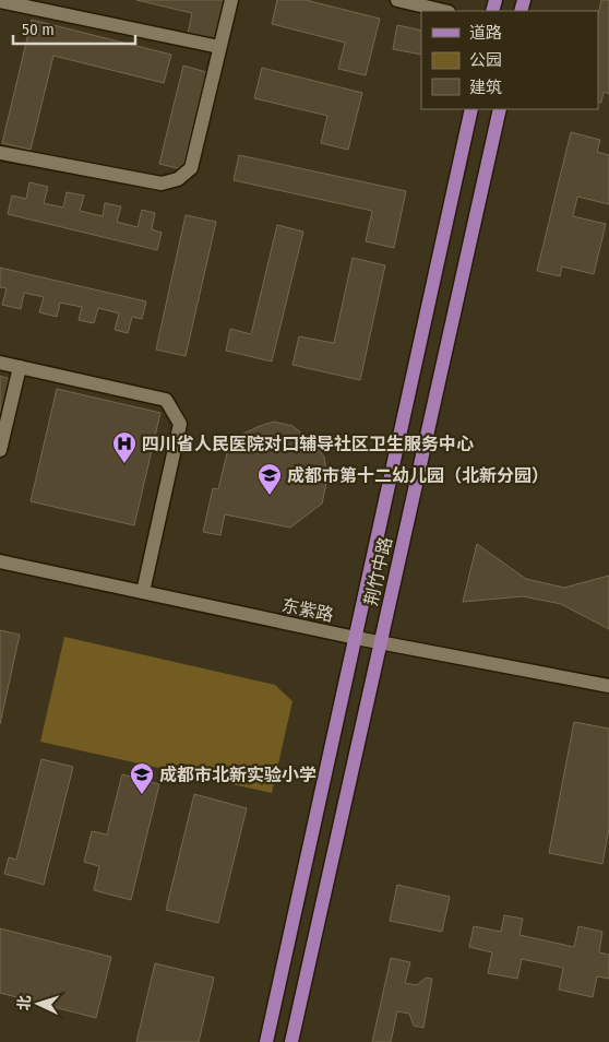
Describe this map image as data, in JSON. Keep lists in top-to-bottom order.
{
  "streets": {
    "main road": ["荆竹中路"],
    "street": ["东紫路"]
  },
  "crossings": [
    ["荆竹中路", "东紫路"]
  ],
  "places": {
    "hospital": ["四川省人民医院对口辅导社区卫生服务中心"],
    "school or university": ["成都市第十二幼儿园（北新分园）", "成都市北新实验小学"]
  },
  "legend": ["道路", "公园", "建筑"],
  "scale_bar": "50 m",
  "north": "left"
}
